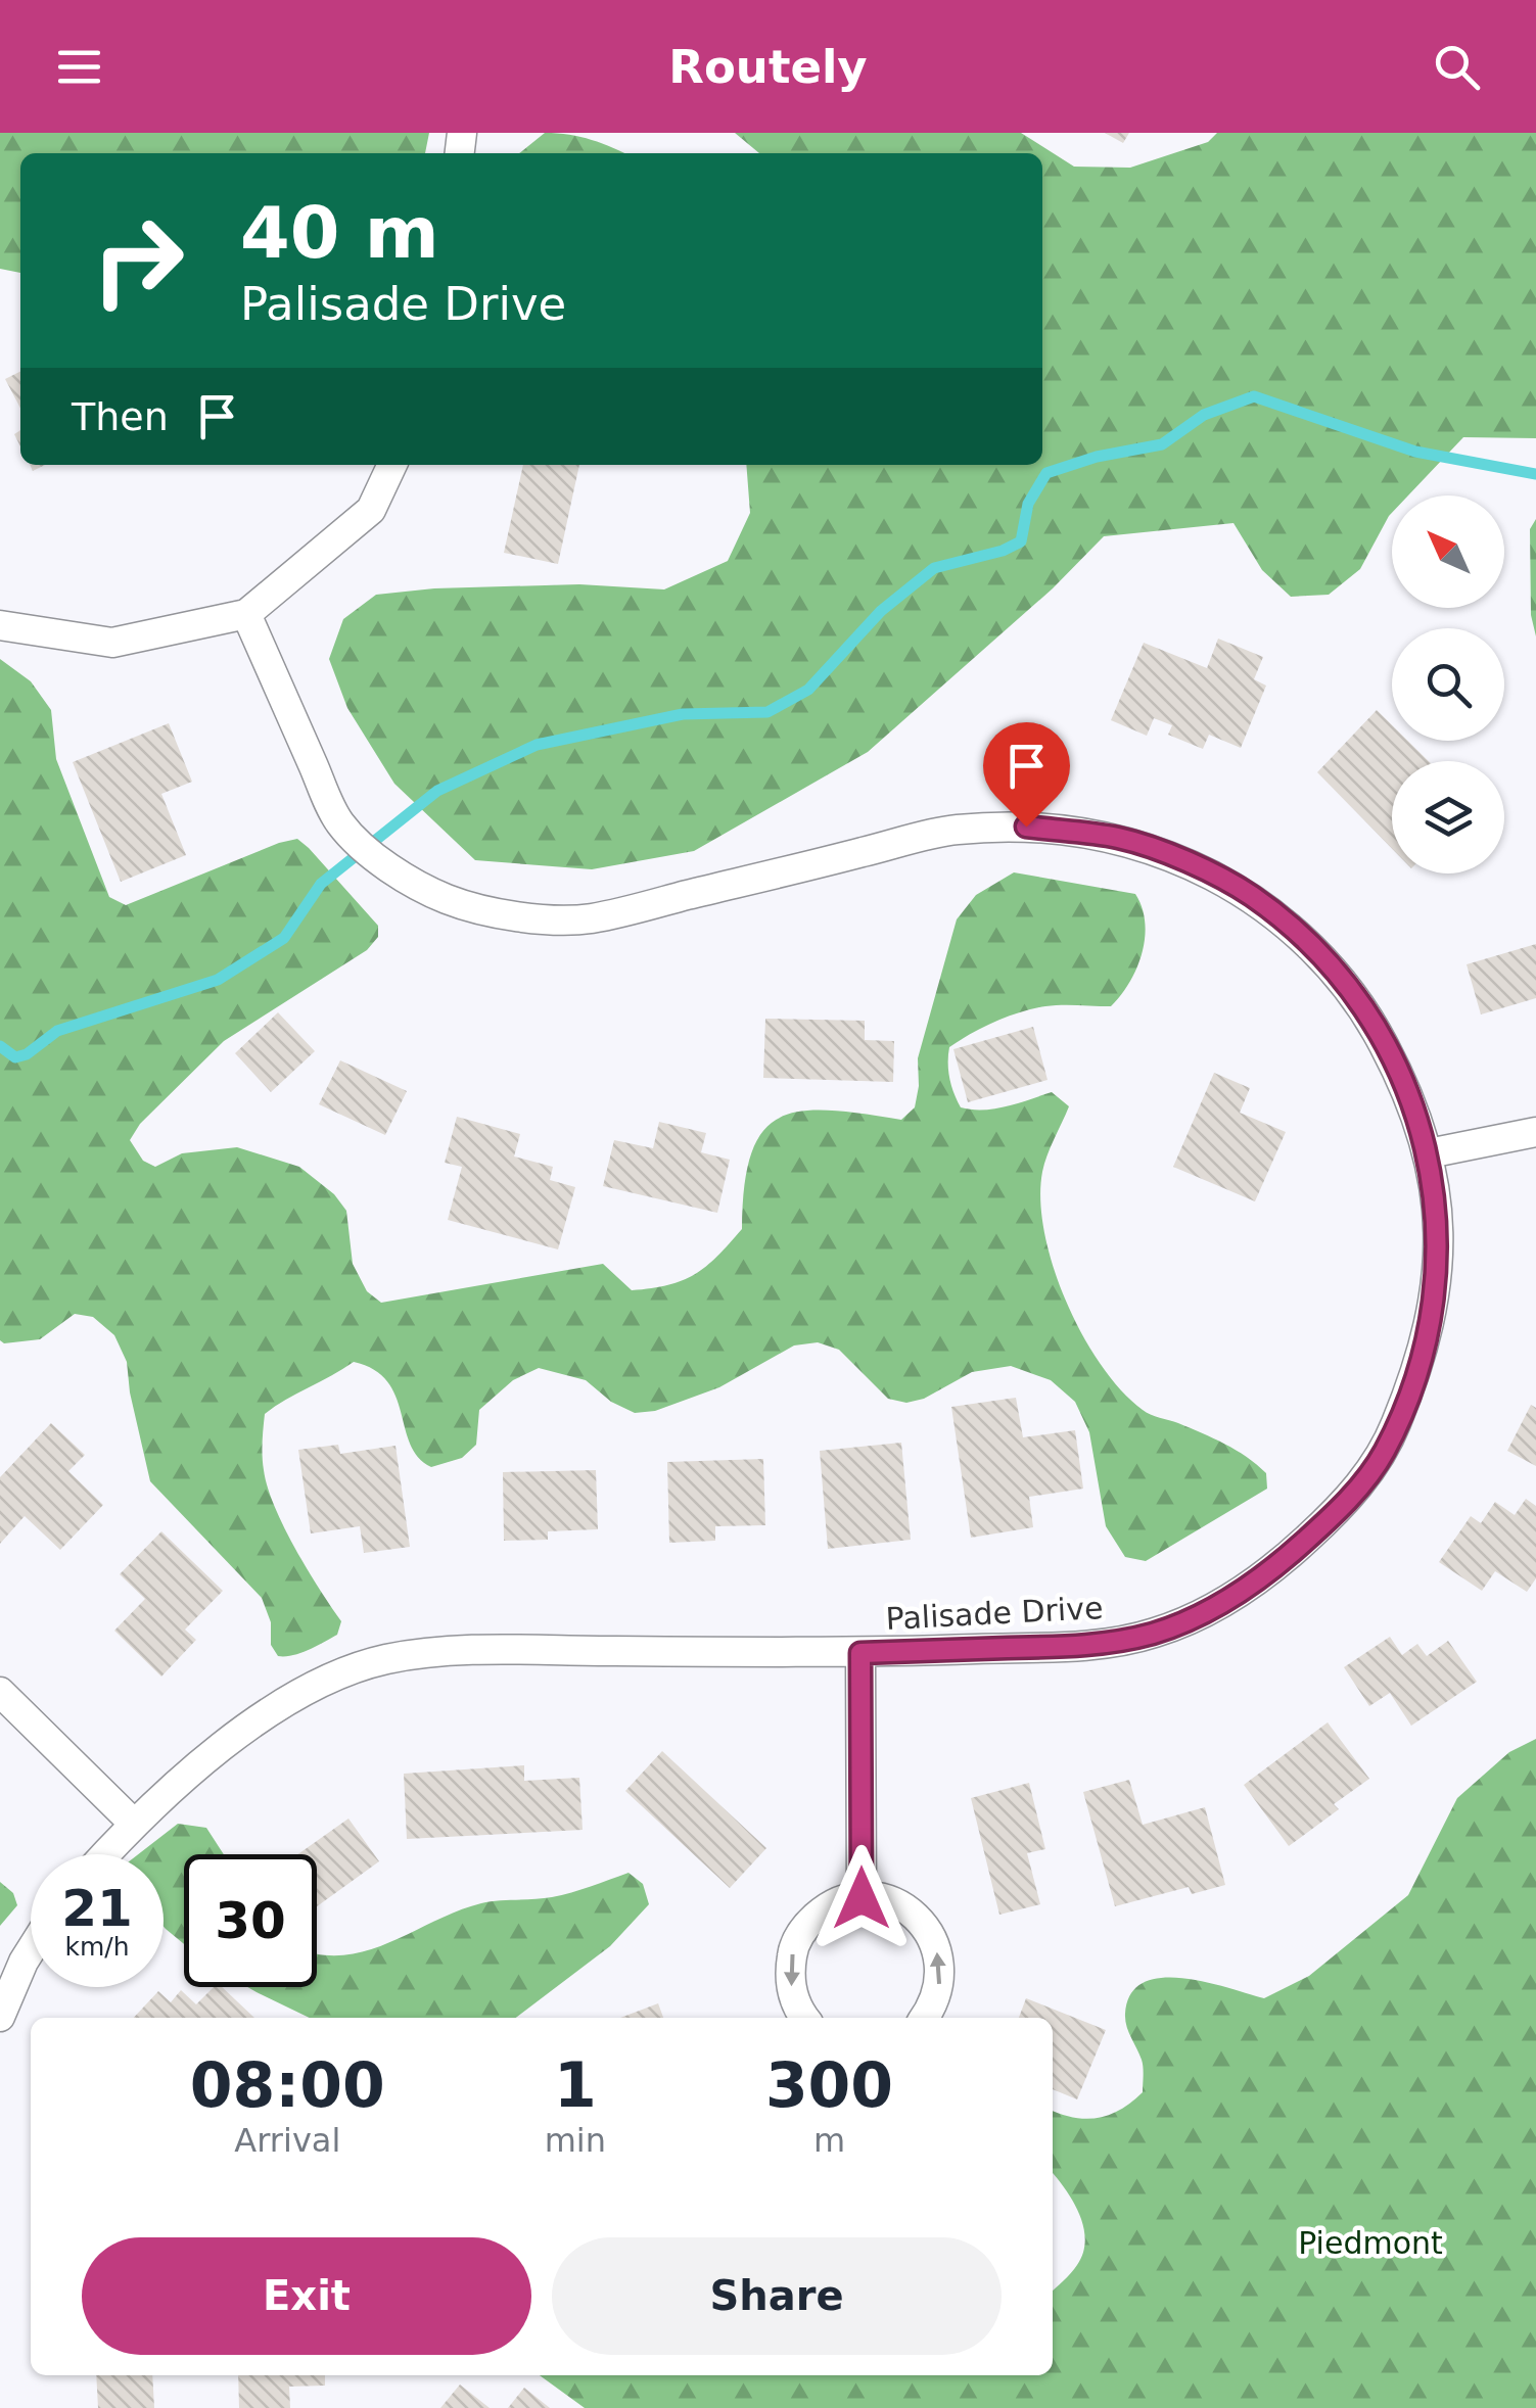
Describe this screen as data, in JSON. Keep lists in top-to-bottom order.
{
  "streets": {
    "street": ["Palisade Drive"]
  },
  "parks": ["Piedmont"],
  "north": "top left",
  "page": {
    "header": "Routely",
    "turn": ["40 m", "Palisade Drive"],
    "then": "Then",
    "speed": "21 km/h",
    "limit": "30",
    "eta": [
      "08:00",
      "Arrival",
      "1",
      "min",
      "300",
      "m"
    ],
    "buttons": ["Exit", "Share"]
  }
}
